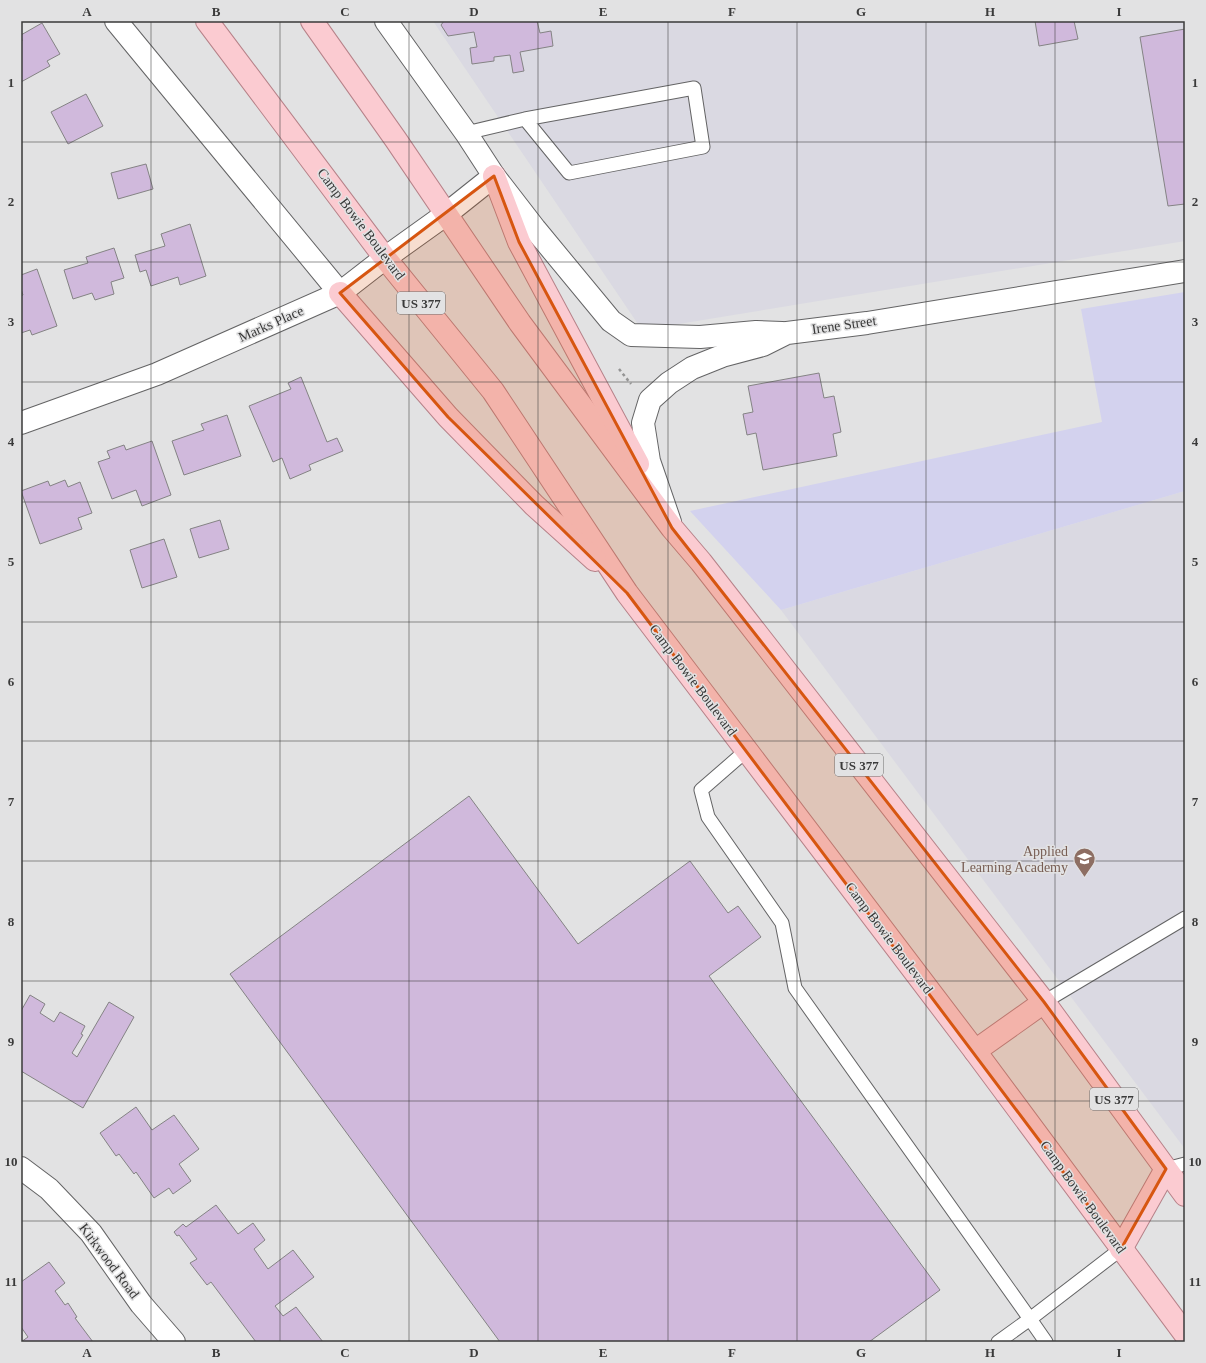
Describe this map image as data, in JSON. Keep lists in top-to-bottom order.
{
  "streets": {
    "main road": ["Camp Bowie Boulevard", "US 377"],
    "street": ["Marks Place", "Irene Street", "Kirkwood Road"]
  },
  "crossings": [
    ["Camp Bowie Boulevard", "Marks Place"],
    ["US 377", "Marks Place"],
    ["US 377", "Irene Street"]
  ],
  "places": {
    "school or university": ["Applied Learning Academy"]
  },
  "grid": {
    "columns": [
      "A",
      "B",
      "C",
      "D",
      "E",
      "F",
      "G",
      "H",
      "I"
    ],
    "rows": [
      "1",
      "2",
      "3",
      "4",
      "5",
      "6",
      "7",
      "8",
      "9",
      "10",
      "11"
    ]
  }
}
